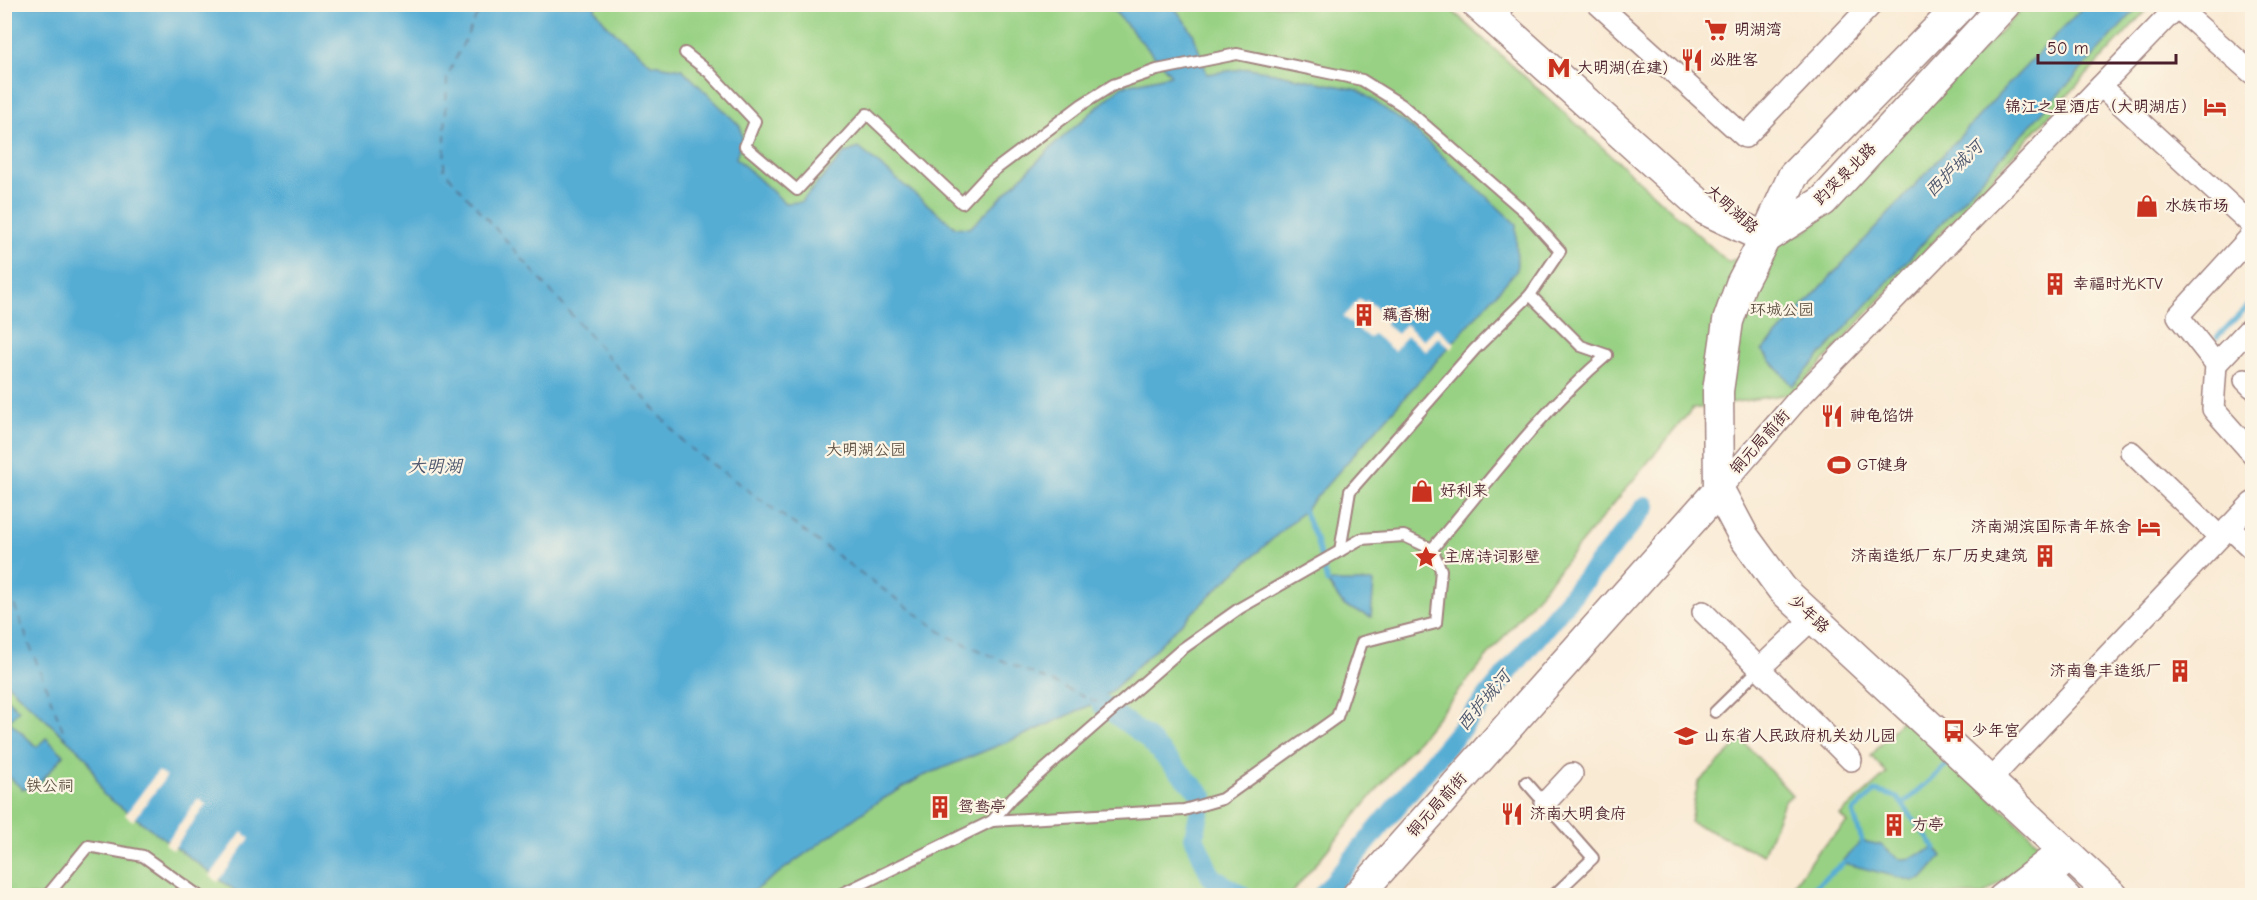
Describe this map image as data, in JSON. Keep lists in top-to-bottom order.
{
  "streets": {
    "main road": [
      "趵突泉北路",
      "大明湖路",
      "铜元局前街",
      "少年路"
    ]
  },
  "crossings": [
    ["趵突泉北路", "大明湖路"],
    ["趵突泉北路", "少年路"],
    ["大明湖路", "少年路"],
    ["铜元局前街", "少年路"]
  ],
  "water": ["西护城河", "大明湖"],
  "parks": ["环城公园", "大明湖公园", "铁公祠"],
  "places": {
    "supermarket": ["明湖湾"],
    "restaurant": ["必胜客", "神龟馅饼", "济南大明食府"],
    "metro station": ["大明湖(在建)"],
    "hotel": ["锦江之星酒店（大明湖店）", "济南湖滨国际青年旅舍"],
    "shop": ["水族市场", "好利来"],
    "building": [
      "幸福时光KTV",
      "藕香榭",
      "济南造纸厂东厂历史建筑",
      "济南鲁丰造纸厂",
      "鸳鸯亭",
      "方亭"
    ],
    "sports": ["GT健身"],
    "place": ["主席诗词影壁"],
    "bus stop": ["少年宫"],
    "school or university": ["山东省人民政府机关幼儿园"]
  },
  "scale_bar": "50 m"
}
